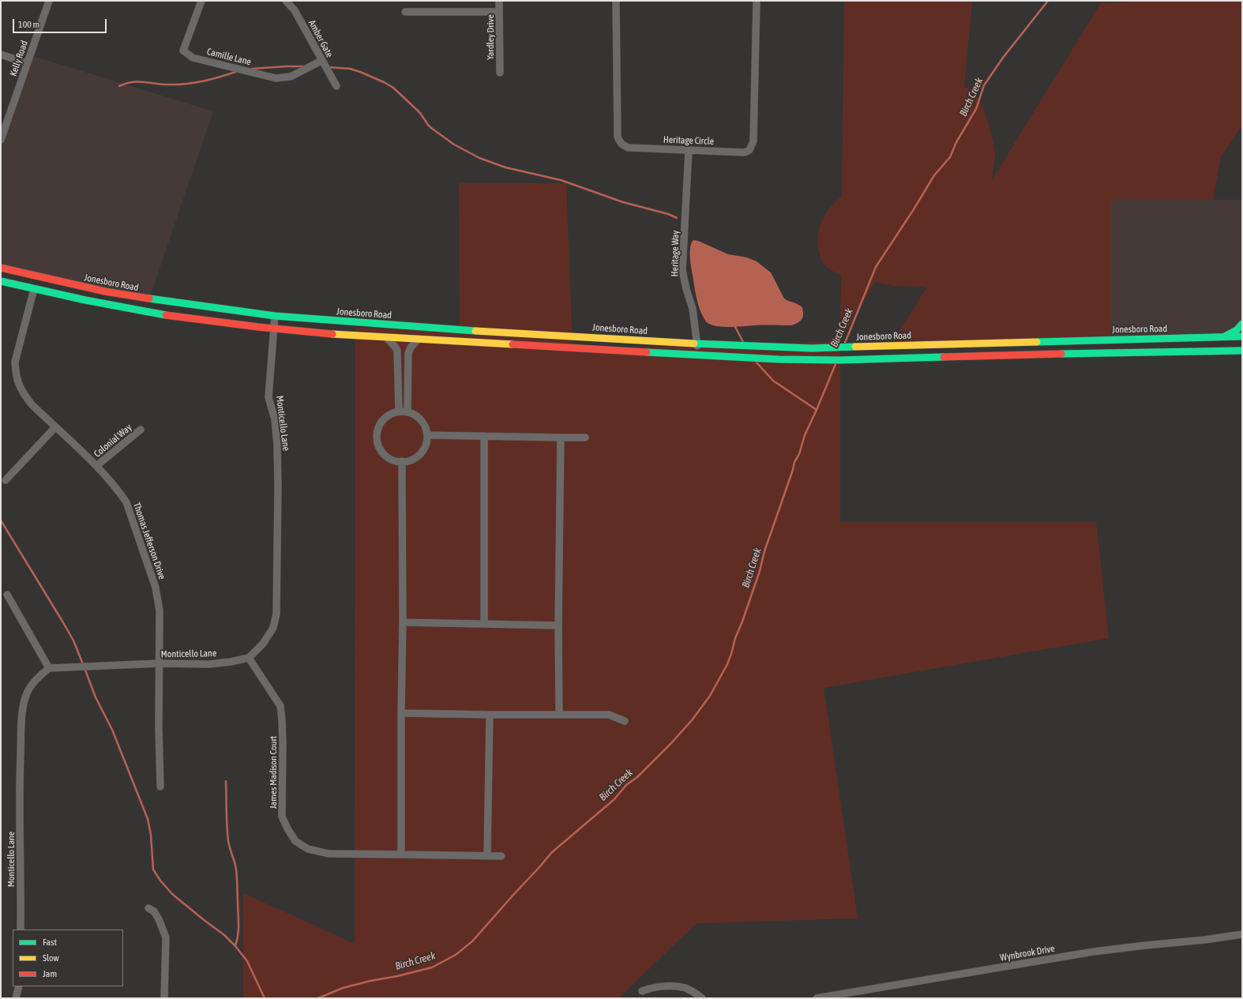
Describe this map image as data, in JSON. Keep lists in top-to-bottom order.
{
  "streets": {
    "main road": ["Jonesboro Road"],
    "street": [
      "Yardley Drive",
      "Amber Gate",
      "Camille Lane",
      "Kelly Road",
      "Heritage Circle",
      "Heritage Way",
      "Monticello Lane",
      "Colonial Way",
      "Thomas Jefferson Drive",
      "James Madison Court",
      "Wynbrook Drive"
    ]
  },
  "crossings": [
    ["Amber Gate", "Camille Lane"],
    ["Heritage Circle", "Heritage Way"],
    ["Heritage Way", "Jonesboro Road"],
    ["Jonesboro Road", "Monticello Lane"],
    ["Monticello Lane", "Thomas Jefferson Drive"],
    ["Monticello Lane", "James Madison Court"],
    ["Colonial Way", "Thomas Jefferson Drive"]
  ],
  "water": ["Birch Creek"],
  "legend": ["Fast", "Slow", "Jam"],
  "scale_bar": "100 m"
}
